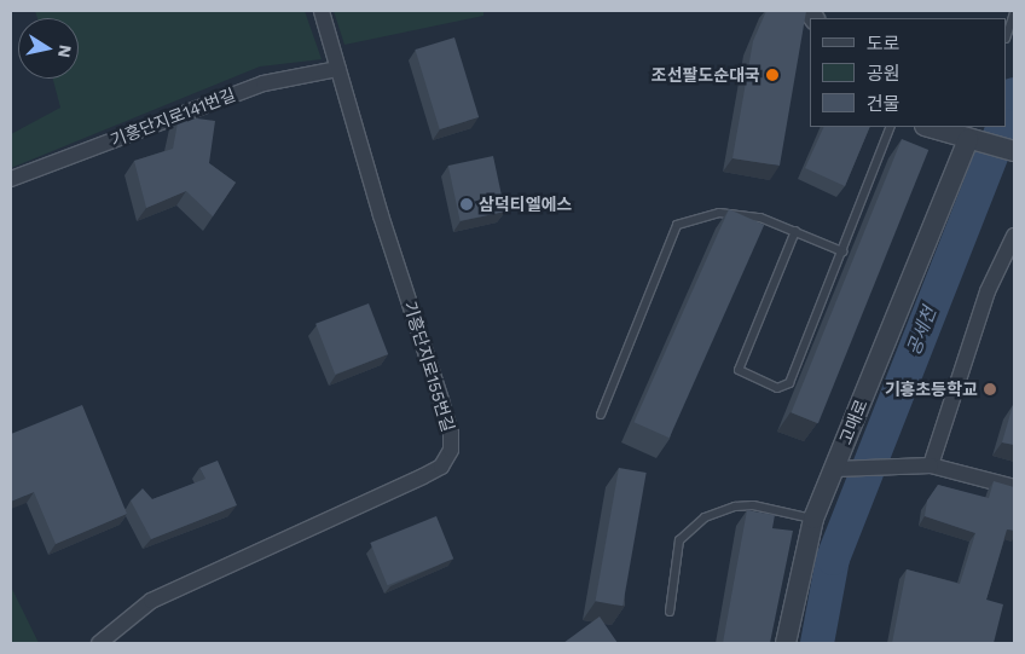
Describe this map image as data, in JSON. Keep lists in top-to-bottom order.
{
  "streets": {
    "street": ["기흥단지로141번길", "기흥단지로155번길", "고매로"]
  },
  "crossings": [
    ["기흥단지로141번길", "기흥단지로155번길"]
  ],
  "water": ["공세천"],
  "places": ["조선팔도순대국", "삼덕티엘에스", "기흥초등학교"],
  "legend": ["도로", "공원", "건물"],
  "north": "right"
}
